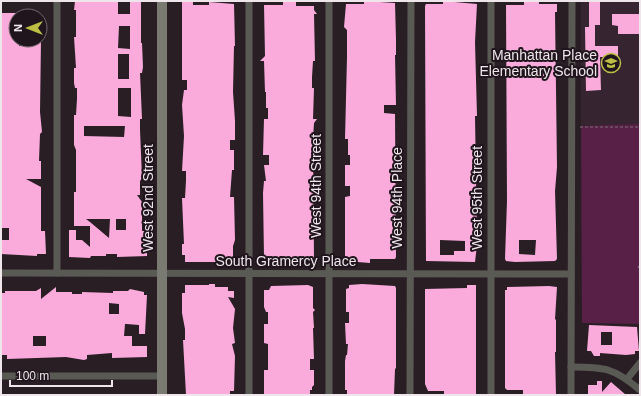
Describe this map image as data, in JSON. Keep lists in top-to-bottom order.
{
  "streets": {
    "street": [
      "West 94th Street",
      "West 92nd Street",
      "West 94th Place",
      "West 95th Street",
      "South Gramercy Place"
    ]
  },
  "crossings": [
    ["West 94th Street", "South Gramercy Place"],
    ["West 92nd Street", "South Gramercy Place"],
    ["West 94th Place", "South Gramercy Place"],
    ["West 95th Street", "South Gramercy Place"]
  ],
  "places": {
    "school or university": ["Manhattan Place Elementary School"]
  },
  "scale_bar": "100 m",
  "north": "left"
}
